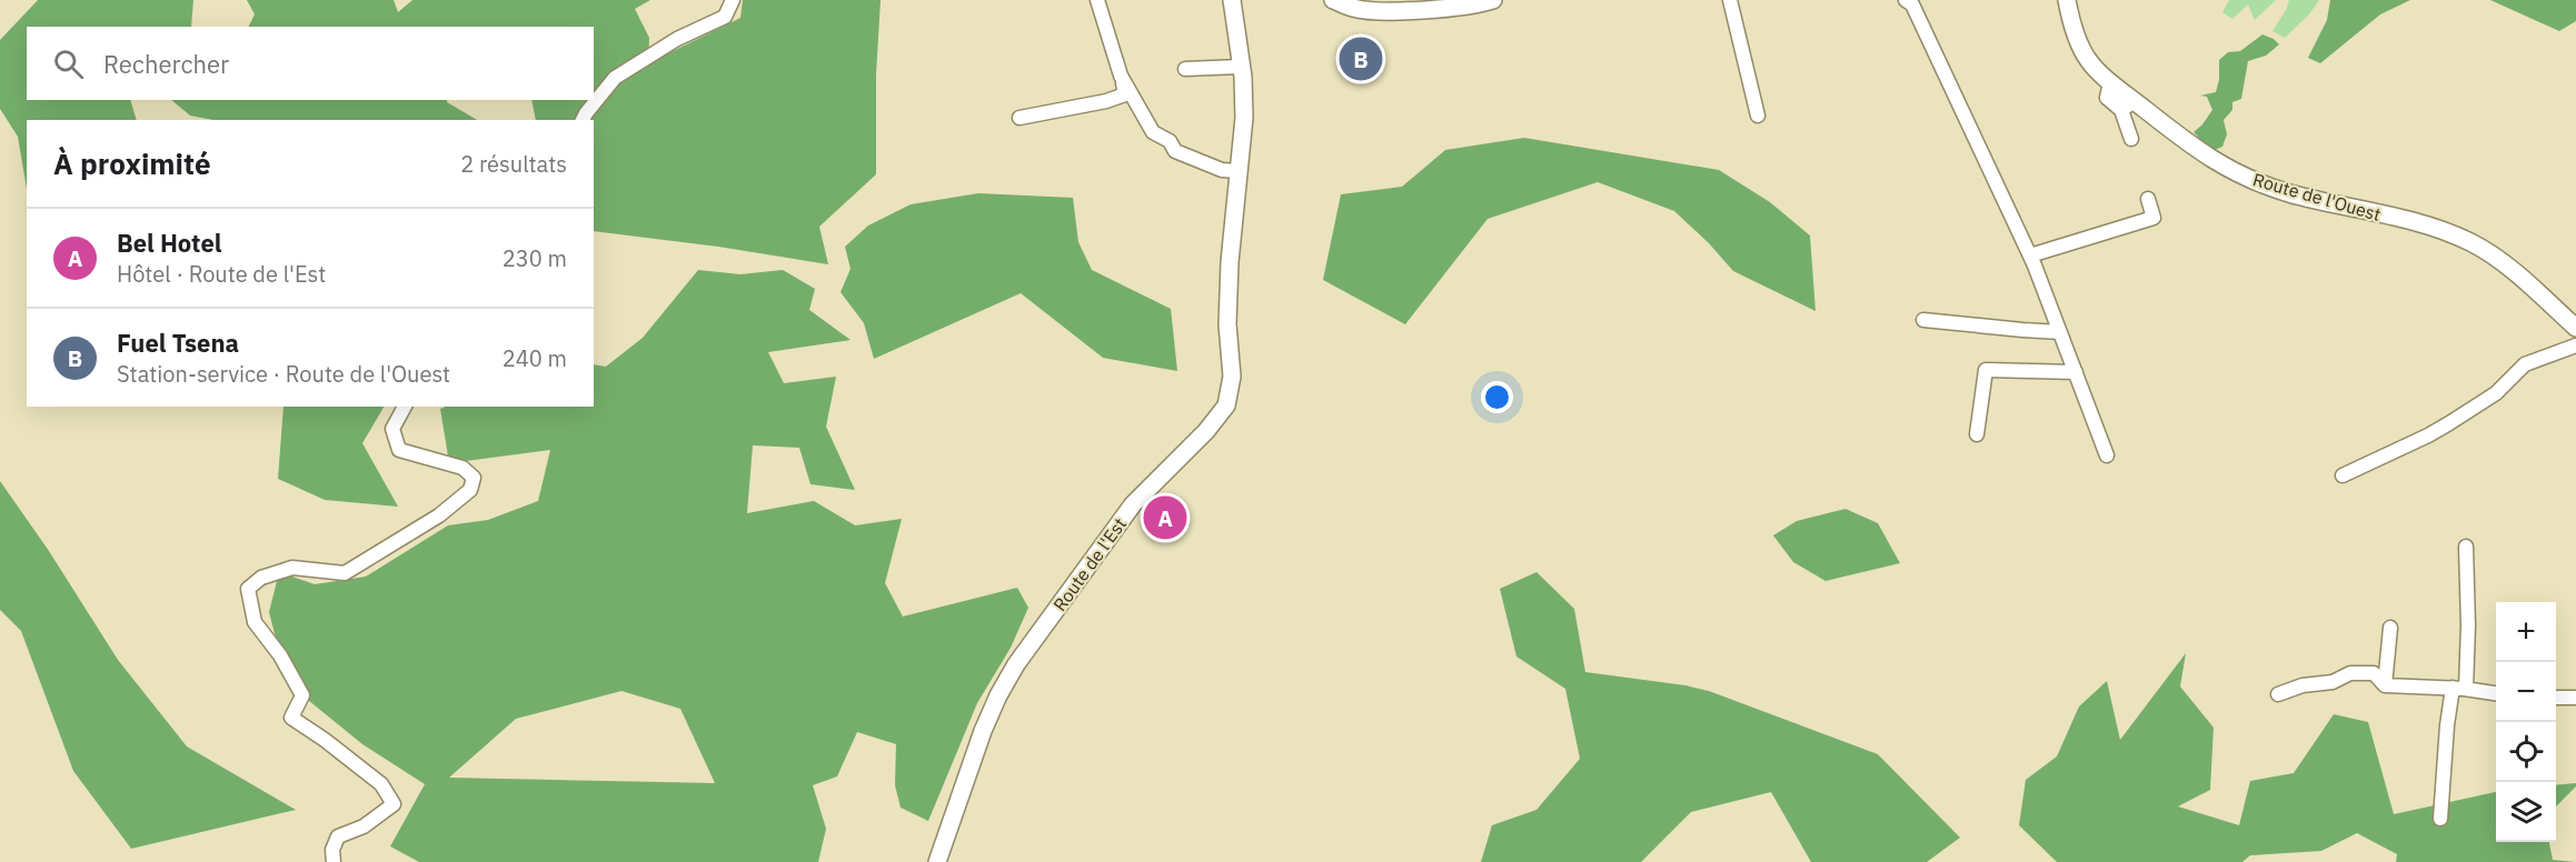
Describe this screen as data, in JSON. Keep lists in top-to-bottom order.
{
  "streets": {
    "main road": ["Route de l'Ouest", "Route de l'Est"]
  },
  "page": {
    "search": "Rechercher",
    "pins": ["B", "A"],
    "heading": ["À proximité", "2 résultats"],
    "list": [
      {
        "mark": "A",
        "name": "Bel Hotel",
        "note": "Hôtel · Route de l'Est",
        "value": "230 m"
      },
      {
        "mark": "B",
        "name": "Fuel Tsena",
        "note": "Station-service · Route de l'Ouest",
        "value": "240 m"
      }
    ],
    "map_buttons": ["+", "−"]
  }
}
